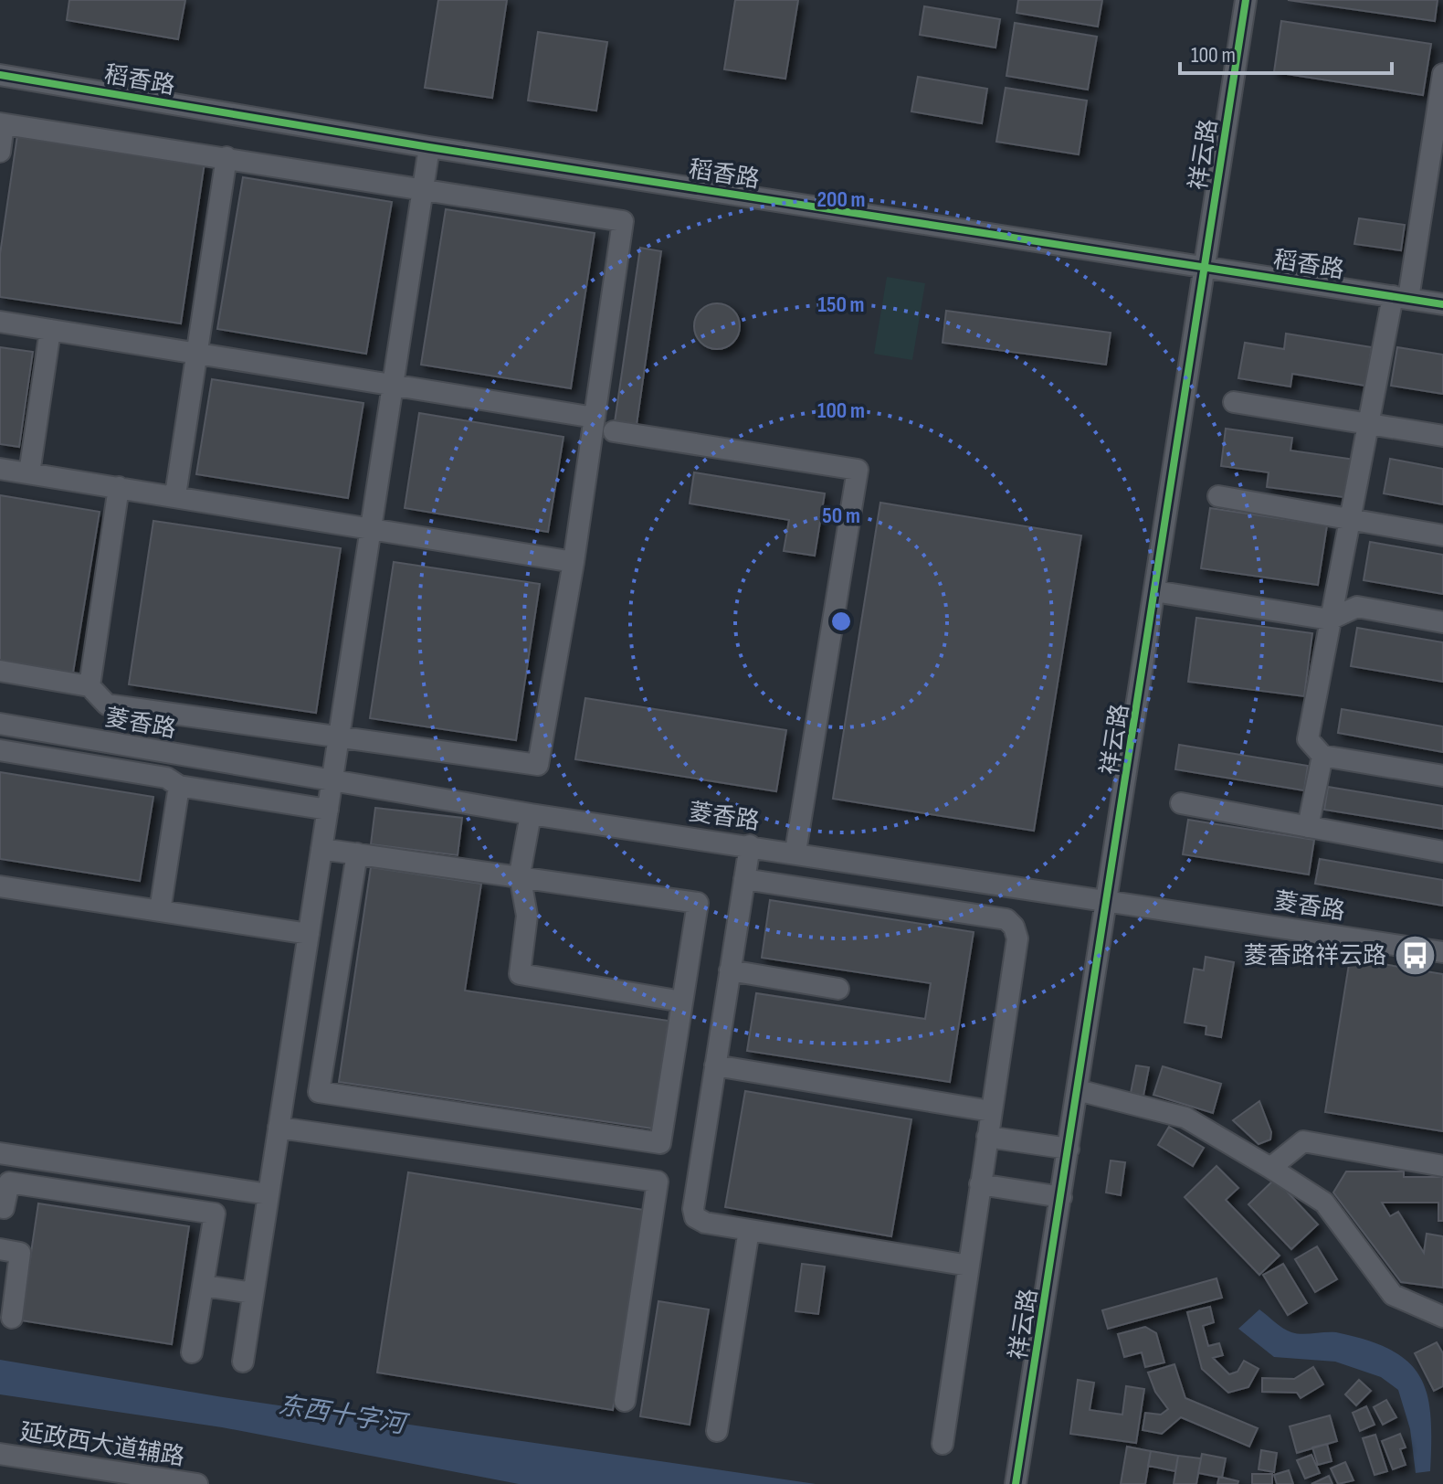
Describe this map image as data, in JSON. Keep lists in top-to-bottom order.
{
  "streets": {
    "street": [
      "稻香路",
      "祥云路",
      "菱香路",
      "延政西大道辅路"
    ]
  },
  "crossings": [
    ["稻香路", "祥云路"],
    ["祥云路", "菱香路"]
  ],
  "water": ["东西十字河"],
  "places": {
    "bus stop": ["菱香路祥云路"]
  },
  "scale_bar": "100 m",
  "rings": [
    "200 m",
    "150 m",
    "100 m",
    "50 m"
  ]
}
